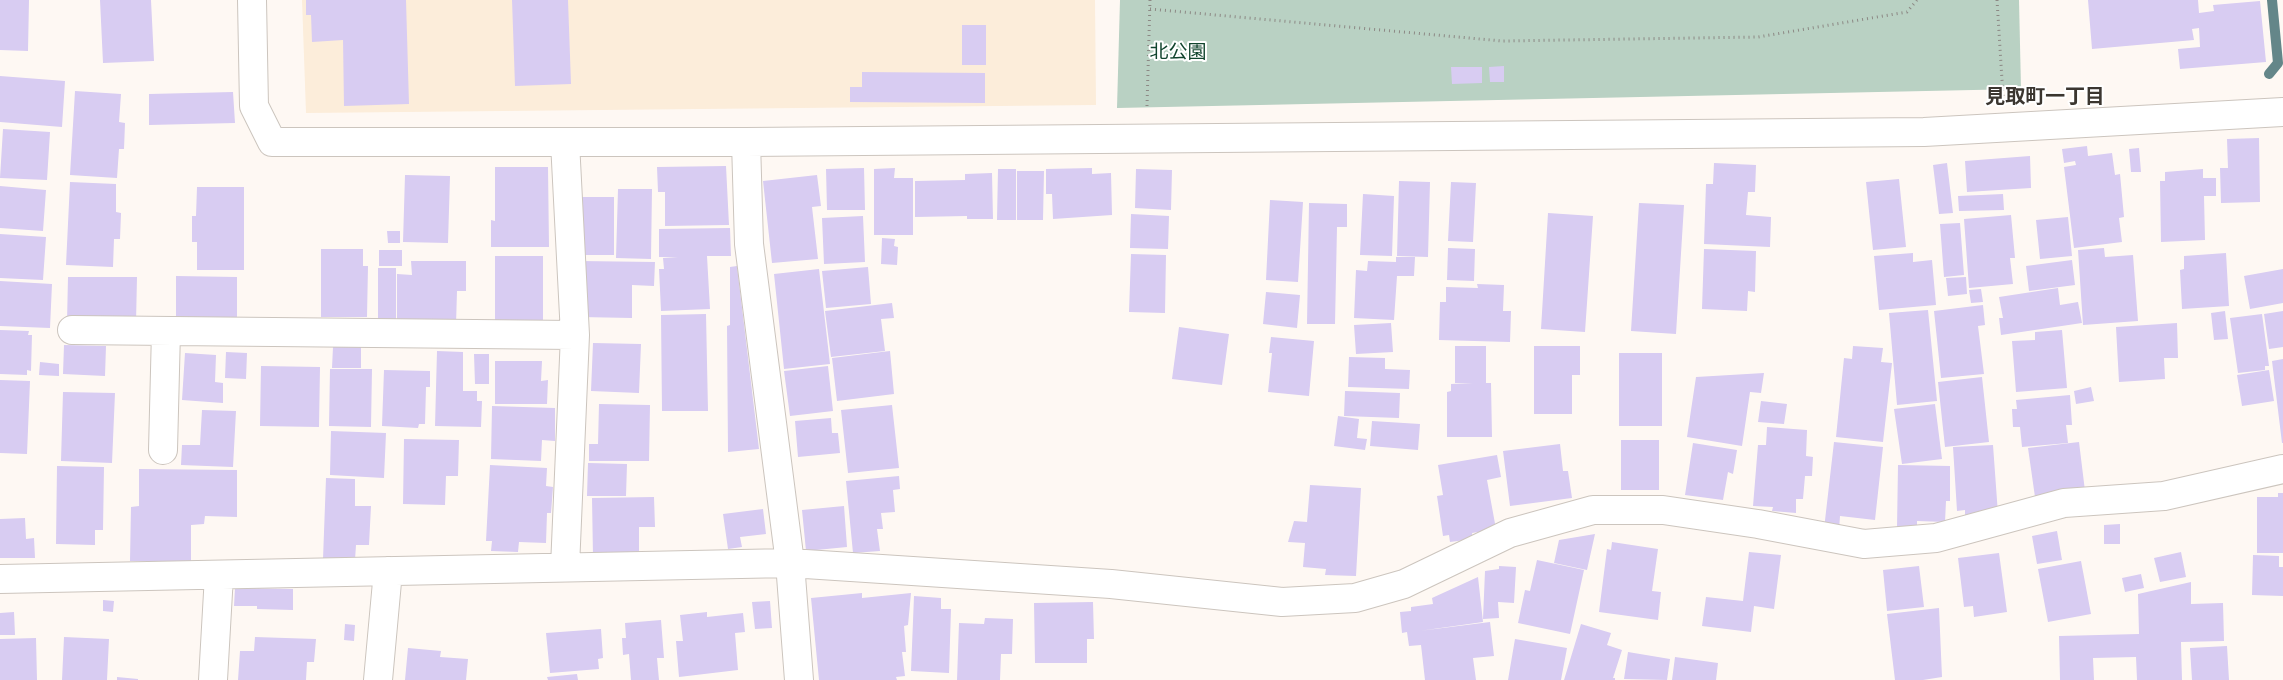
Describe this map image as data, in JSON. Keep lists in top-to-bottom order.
{
  "districts": ["見取町一丁目"],
  "parks": ["北公園"]
}
